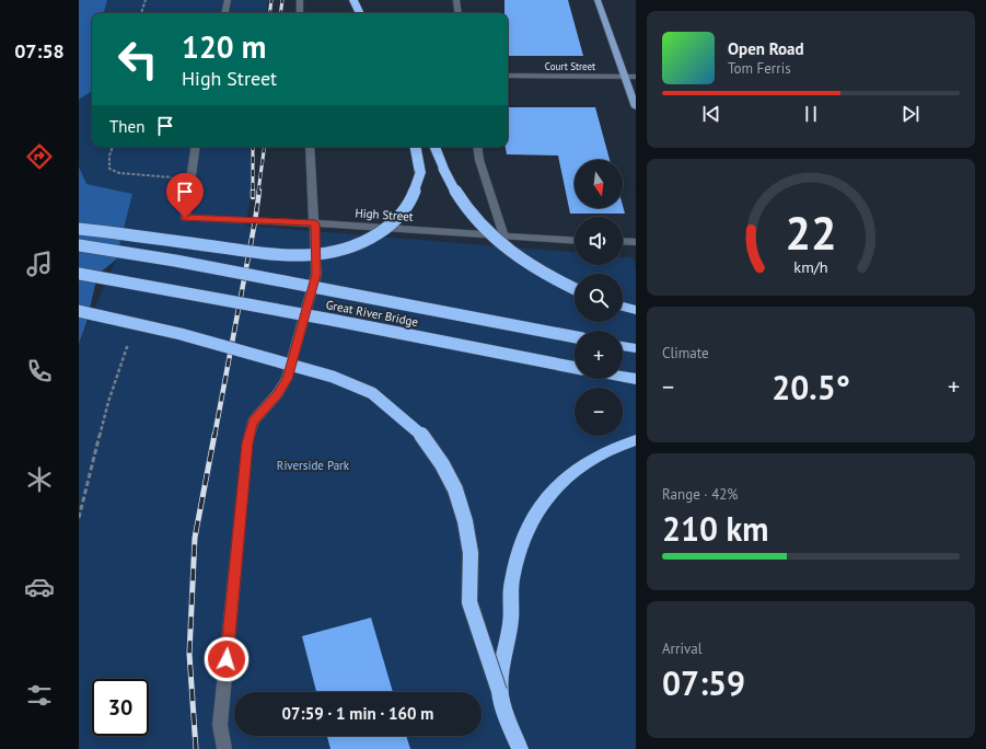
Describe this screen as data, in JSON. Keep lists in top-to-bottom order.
{
  "streets": {
    "highway": ["Great River Bridge"],
    "street": ["Court Street", "High Street"]
  },
  "parks": ["Riverside Park"],
  "north": "bottom",
  "page": {
    "tabs": "07:58",
    "turn": ["120 m", "High Street"],
    "song": ["Open Road", "Tom Ferris"],
    "then": "Then",
    "map_buttons": ["+", "−"],
    "tile": [
      "Climate",
      ["Range · 42%", "210 km"],
      ["Arrival", "07:59"]
    ],
    "heat": ["−", "20.5°", "+"],
    "limit": "30",
    "trip": "07:59 · 1 min · 160 m",
    "gauge": ["22", "km/h"]
  }
}
